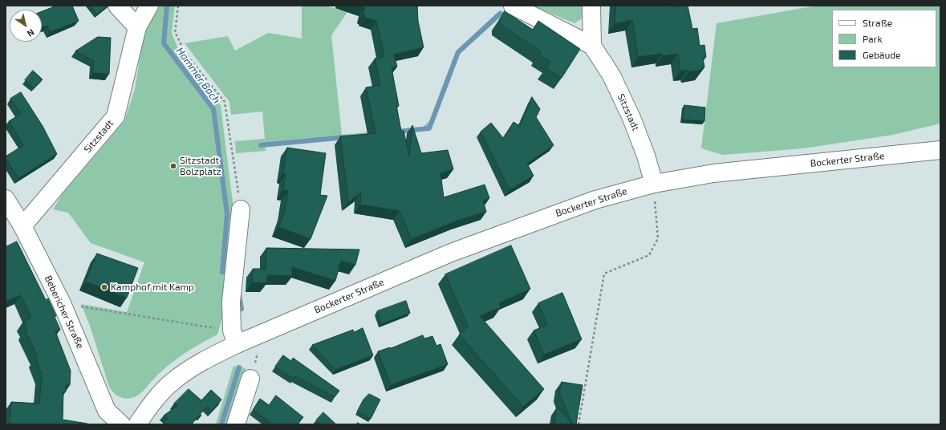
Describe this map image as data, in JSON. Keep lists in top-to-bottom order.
{
  "streets": {
    "street": ["Sitzstadt", "Bockerter Straße", "Bebericher Straße"]
  },
  "crossings": [
    ["Sitzstadt", "Bockerter Straße"],
    ["Sitzstadt", "Bebericher Straße"]
  ],
  "water": ["Hammer Bach"],
  "places": ["Sitzstadt Bolzplatz", "Kamphof mit Kamp"],
  "legend": ["Straße", "Park", "Gebäude"],
  "north": "bottom right"
}
